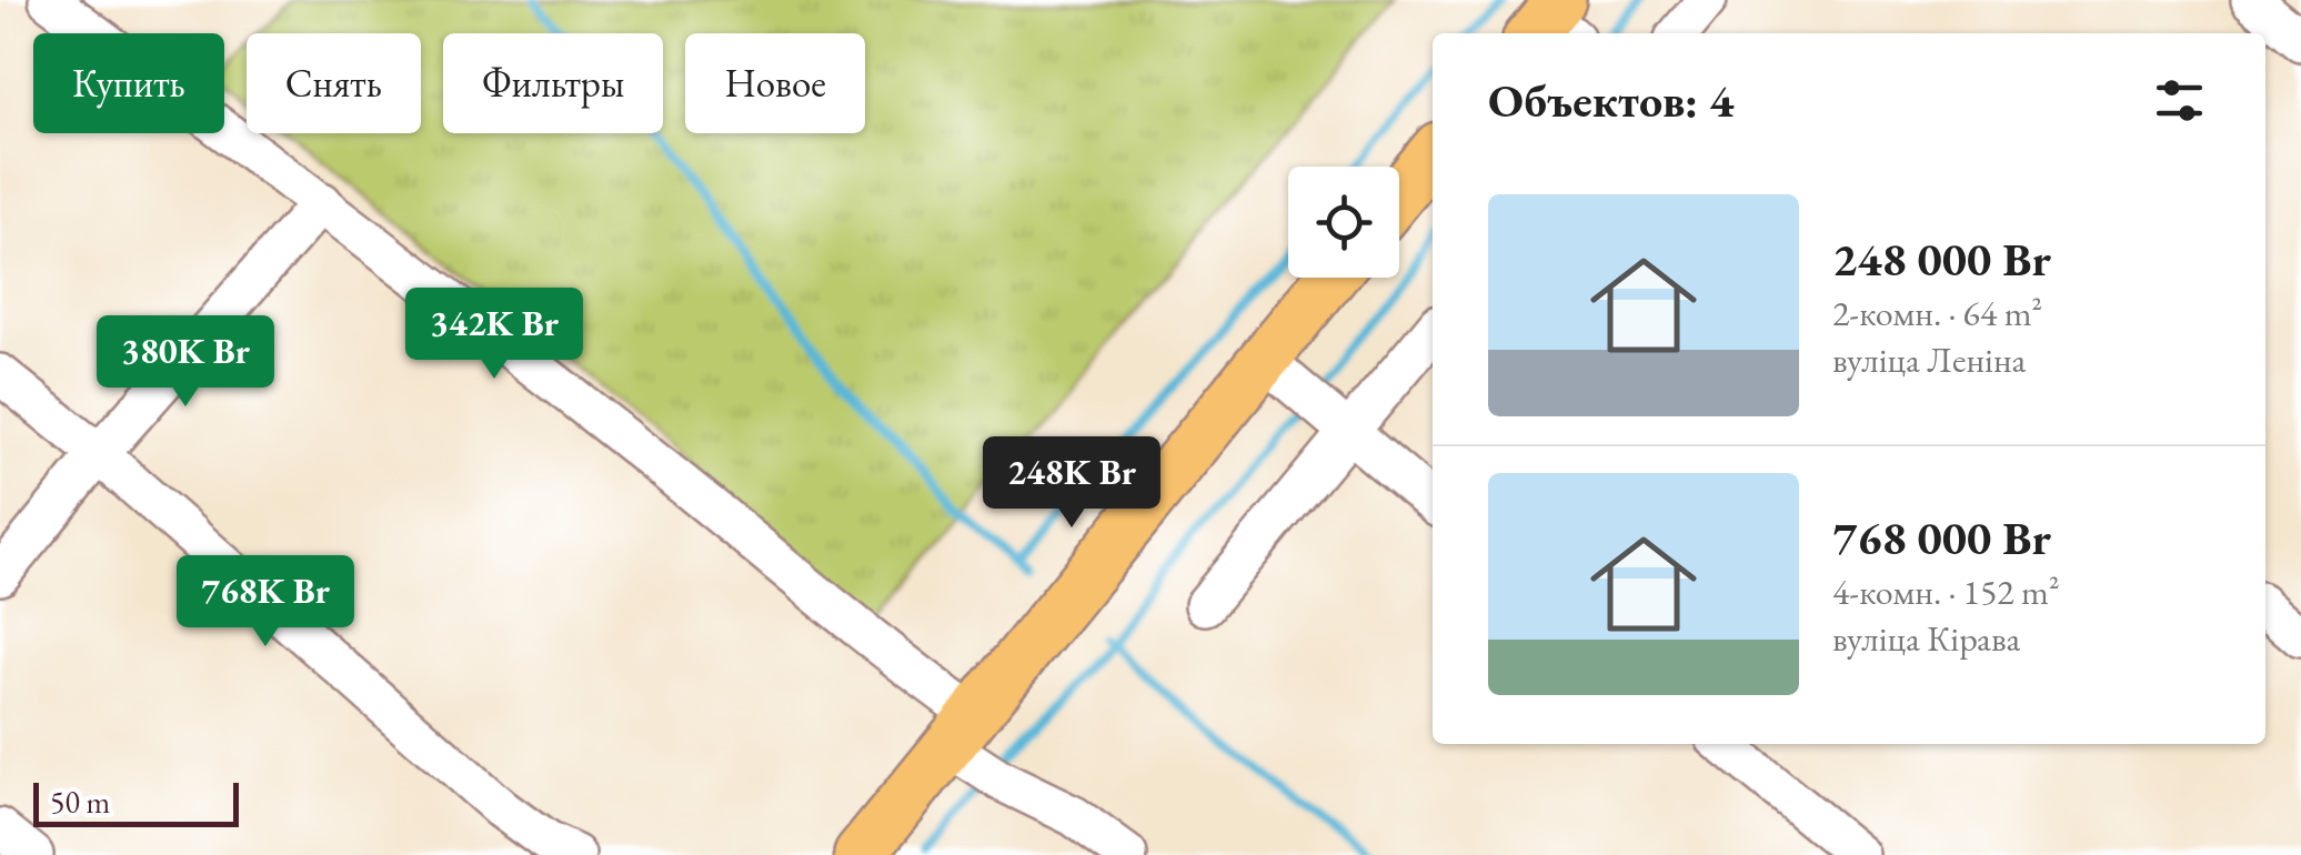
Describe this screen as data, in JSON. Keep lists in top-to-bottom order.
{
  "scale_bar": "50 m",
  "page": {
    "chip": [
      "Купить",
      "Снять",
      "Фильтры",
      "Новое"
    ],
    "heading": "Объектов: 4",
    "list": [
      {
        "name": "248 000 Br",
        "note": "2-комн. · 64 m² · вуліца Леніна"
      },
      {
        "name": "768 000 Br",
        "note": "4-комн. · 152 m² · вуліца Кірава"
      }
    ],
    "price": [
      "342K Br",
      "380K Br",
      "248K Br",
      "768K Br"
    ],
    "scale": "50 m"
  }
}
